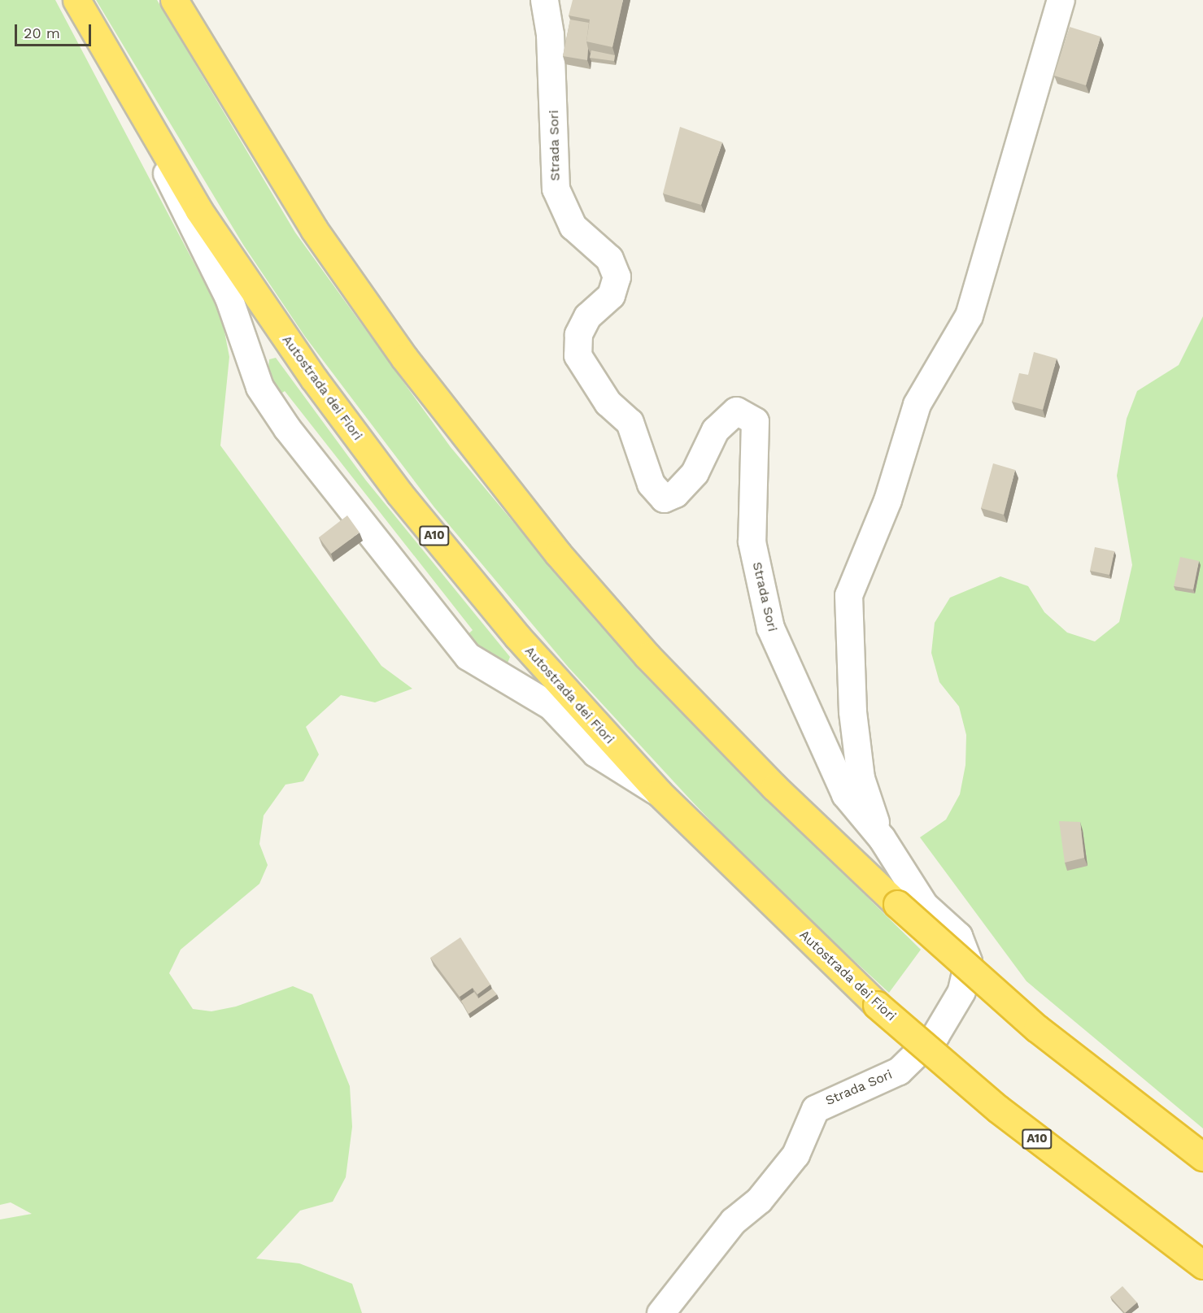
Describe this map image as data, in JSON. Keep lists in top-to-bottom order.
{
  "streets": {
    "highway": ["Autostrada dei Fiori", "A10"],
    "street": ["Strada Sori"]
  },
  "scale_bar": "20 m"
}
